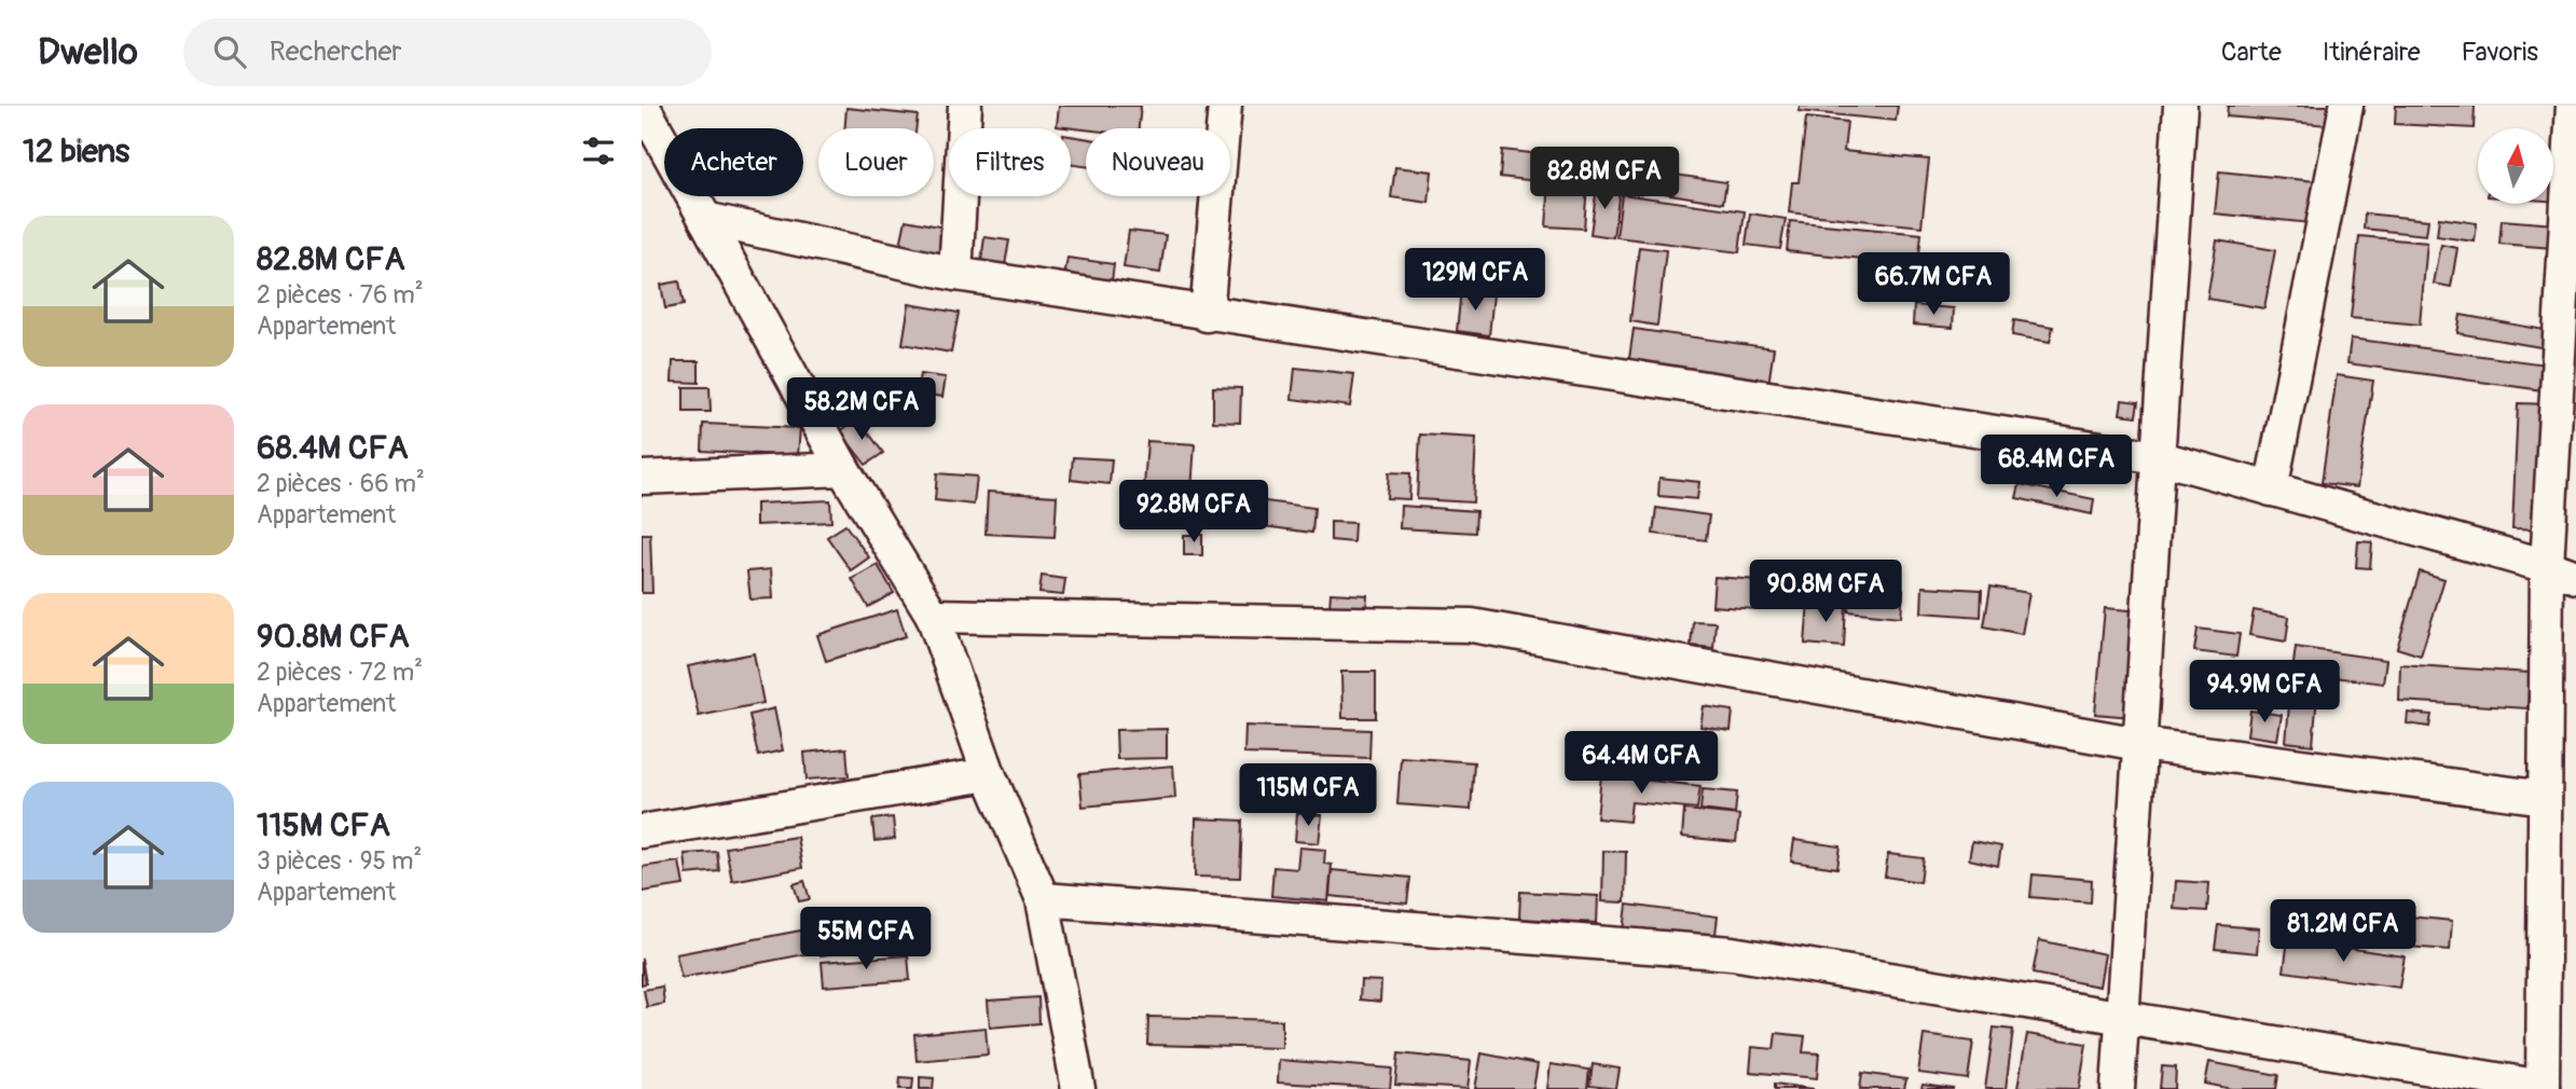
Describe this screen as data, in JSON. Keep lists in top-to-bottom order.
{
  "north": "top",
  "page": {
    "header": "Dwello",
    "search": "Rechercher",
    "nav": ["Carte", "Itinéraire", "Favoris"],
    "heading": "12 biens",
    "chip": [
      "Acheter",
      "Louer",
      "Filtres",
      "Nouveau"
    ],
    "price": [
      "82.8M CFA",
      "129M CFA",
      "66.7M CFA",
      "58.2M CFA",
      "68.4M CFA",
      "92.8M CFA",
      "90.8M CFA",
      "94.9M CFA",
      "64.4M CFA",
      "115M CFA",
      "81.2M CFA",
      "55M CFA"
    ],
    "list": [
      {
        "name": "82.8M CFA",
        "note": "2 pièces · 76 m² · Appartement"
      },
      {
        "name": "68.4M CFA",
        "note": "2 pièces · 66 m² · Appartement"
      },
      {
        "name": "90.8M CFA",
        "note": "2 pièces · 72 m² · Appartement"
      },
      {
        "name": "115M CFA",
        "note": "3 pièces · 95 m² · Appartement"
      }
    ]
  }
}
